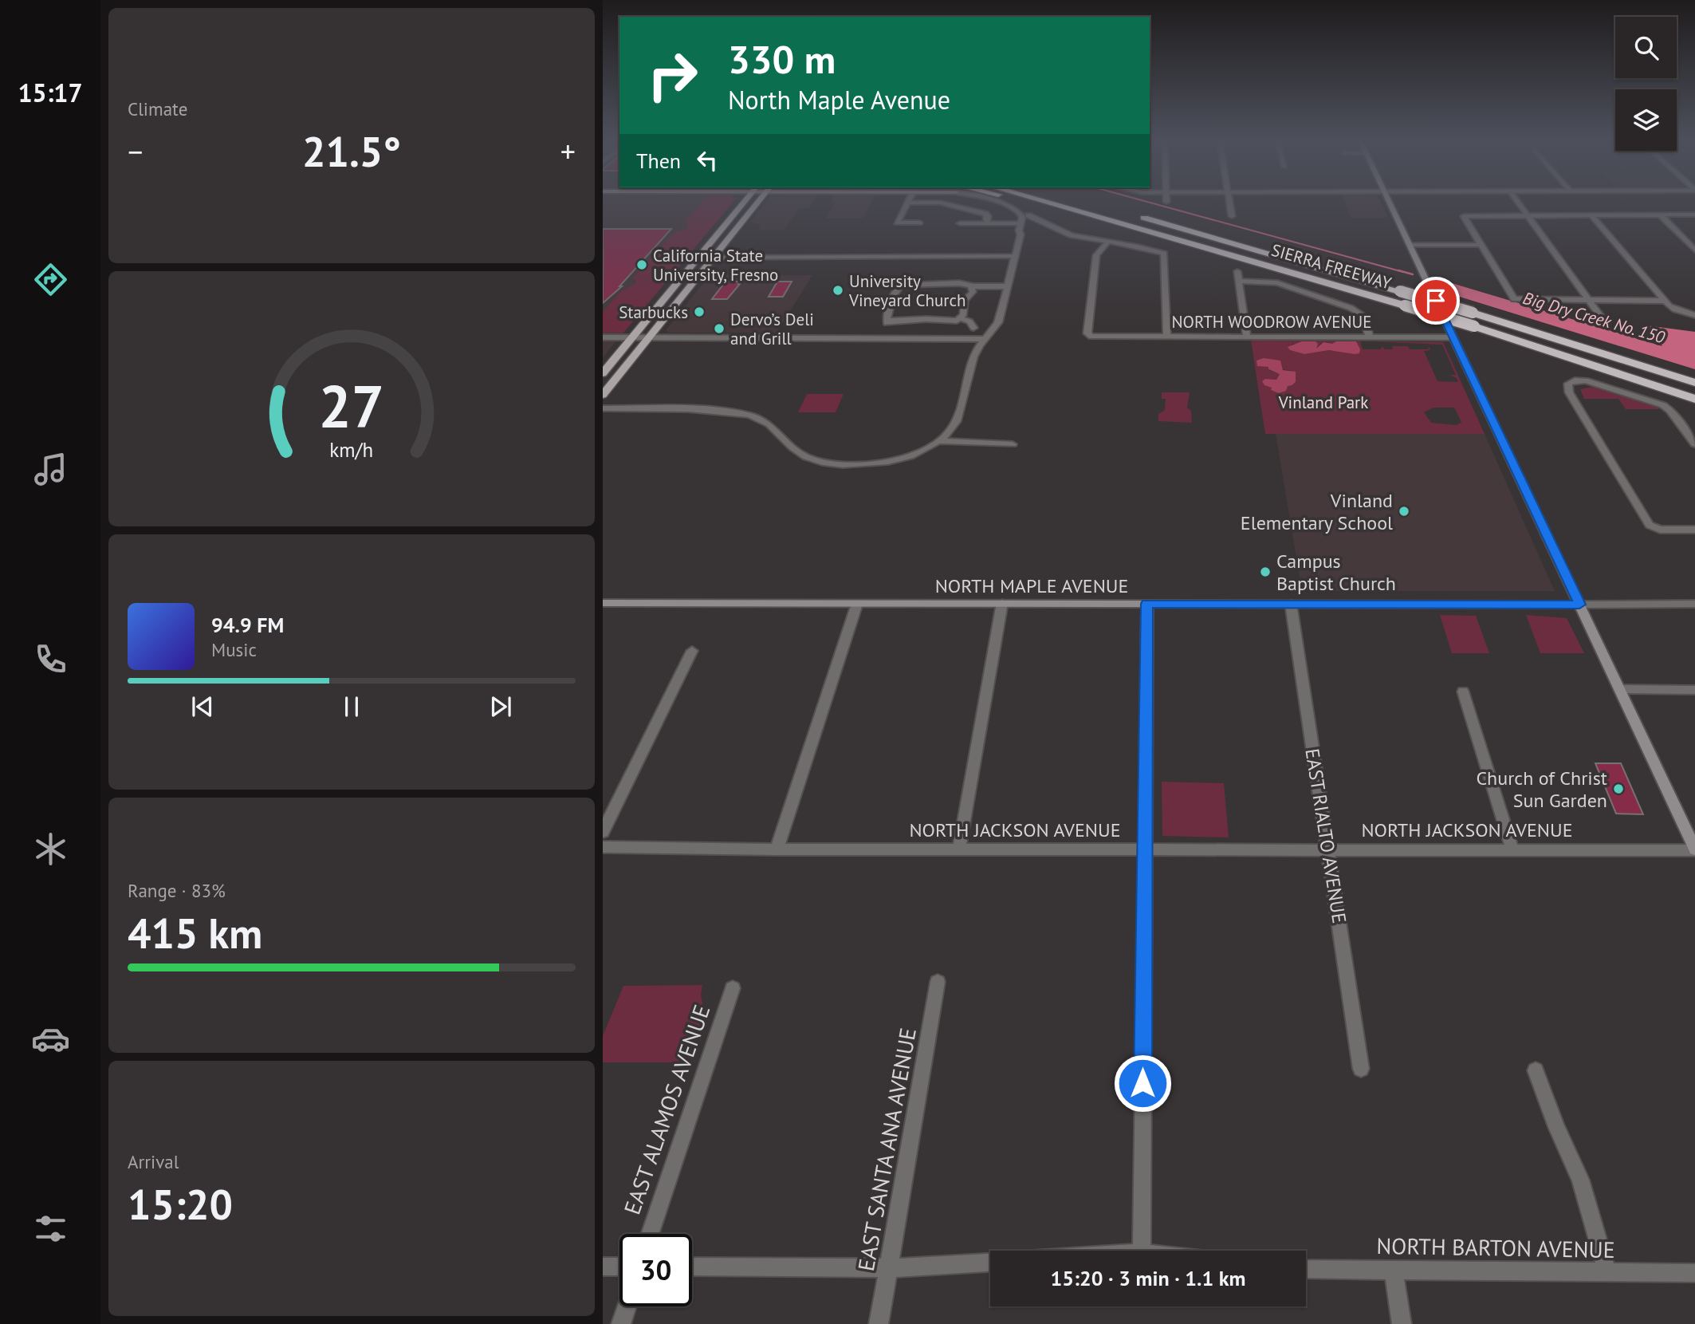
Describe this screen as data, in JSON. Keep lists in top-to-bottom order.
{
  "streets": {
    "highway": ["SIERRA FREEWAY"],
    "street": [
      "NORTH WOODROW AVENUE",
      "NORTH MAPLE AVENUE",
      "NORTH JACKSON AVENUE",
      "EAST RIALTO AVENUE",
      "EAST ALAMOS AVENUE",
      "EAST SANTA ANA AVENUE",
      "NORTH BARTON AVENUE"
    ]
  },
  "crossings": [
    ["NORTH MAPLE AVENUE", "EAST RIALTO AVENUE"],
    ["NORTH JACKSON AVENUE", "EAST RIALTO AVENUE"]
  ],
  "water": ["Big Dry Creek No. 150"],
  "parks": ["Vinland Park"],
  "places": [
    "California State University, Fresno",
    "University Vineyard Church",
    "Starbucks",
    "Dervo’s Deli and Grill",
    "Vinland Elementary School",
    "Campus Baptist Church",
    "Church of Christ Sun Garden"
  ],
  "page": {
    "tabs": "15:17",
    "tile": [
      "Climate",
      ["Range · 83%", "415 km"],
      ["Arrival", "15:20"]
    ],
    "turn": ["330 m", "North Maple Avenue"],
    "heat": ["−", "21.5°", "+"],
    "then": "Then",
    "song": ["94.9 FM", "Music"],
    "limit": "30",
    "trip": "15:20 · 3 min · 1.1 km",
    "gauge": ["27", "km/h"]
  }
}
